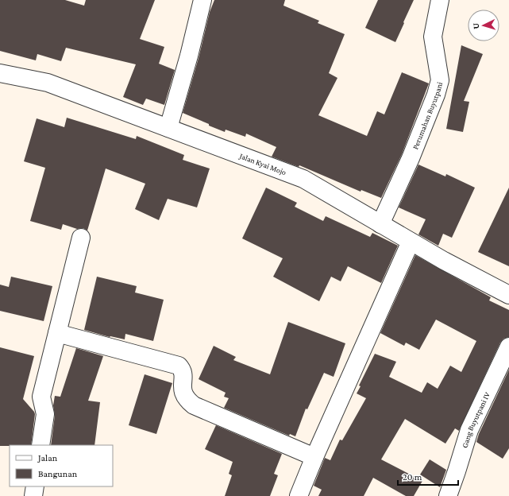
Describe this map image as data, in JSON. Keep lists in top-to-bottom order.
{
  "streets": {
    "street": ["Perumahan Buyutpani", "Jalan Kyai Mojo", "Gang Buyutpani IV"]
  },
  "crossings": [
    ["Perumahan Buyutpani", "Jalan Kyai Mojo"]
  ],
  "legend": ["Jalan", "Bangunan"],
  "scale_bar": "20 m",
  "north": "left"
}
